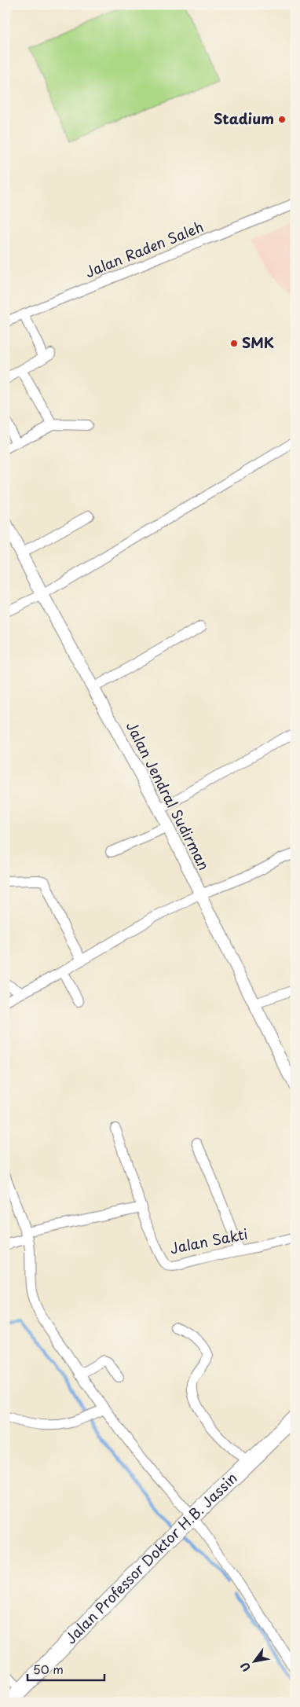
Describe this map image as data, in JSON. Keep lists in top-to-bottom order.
{
  "streets": {
    "highway": ["Jalan Professor Doktor H.B. Jassin"],
    "street": ["Jalan Raden Saleh", "Jalan Jendral Sudirman", "Jalan Sakti"]
  },
  "places": ["Stadium", "SMK"],
  "scale_bar": "50 m",
  "north": "bottom left"
}
